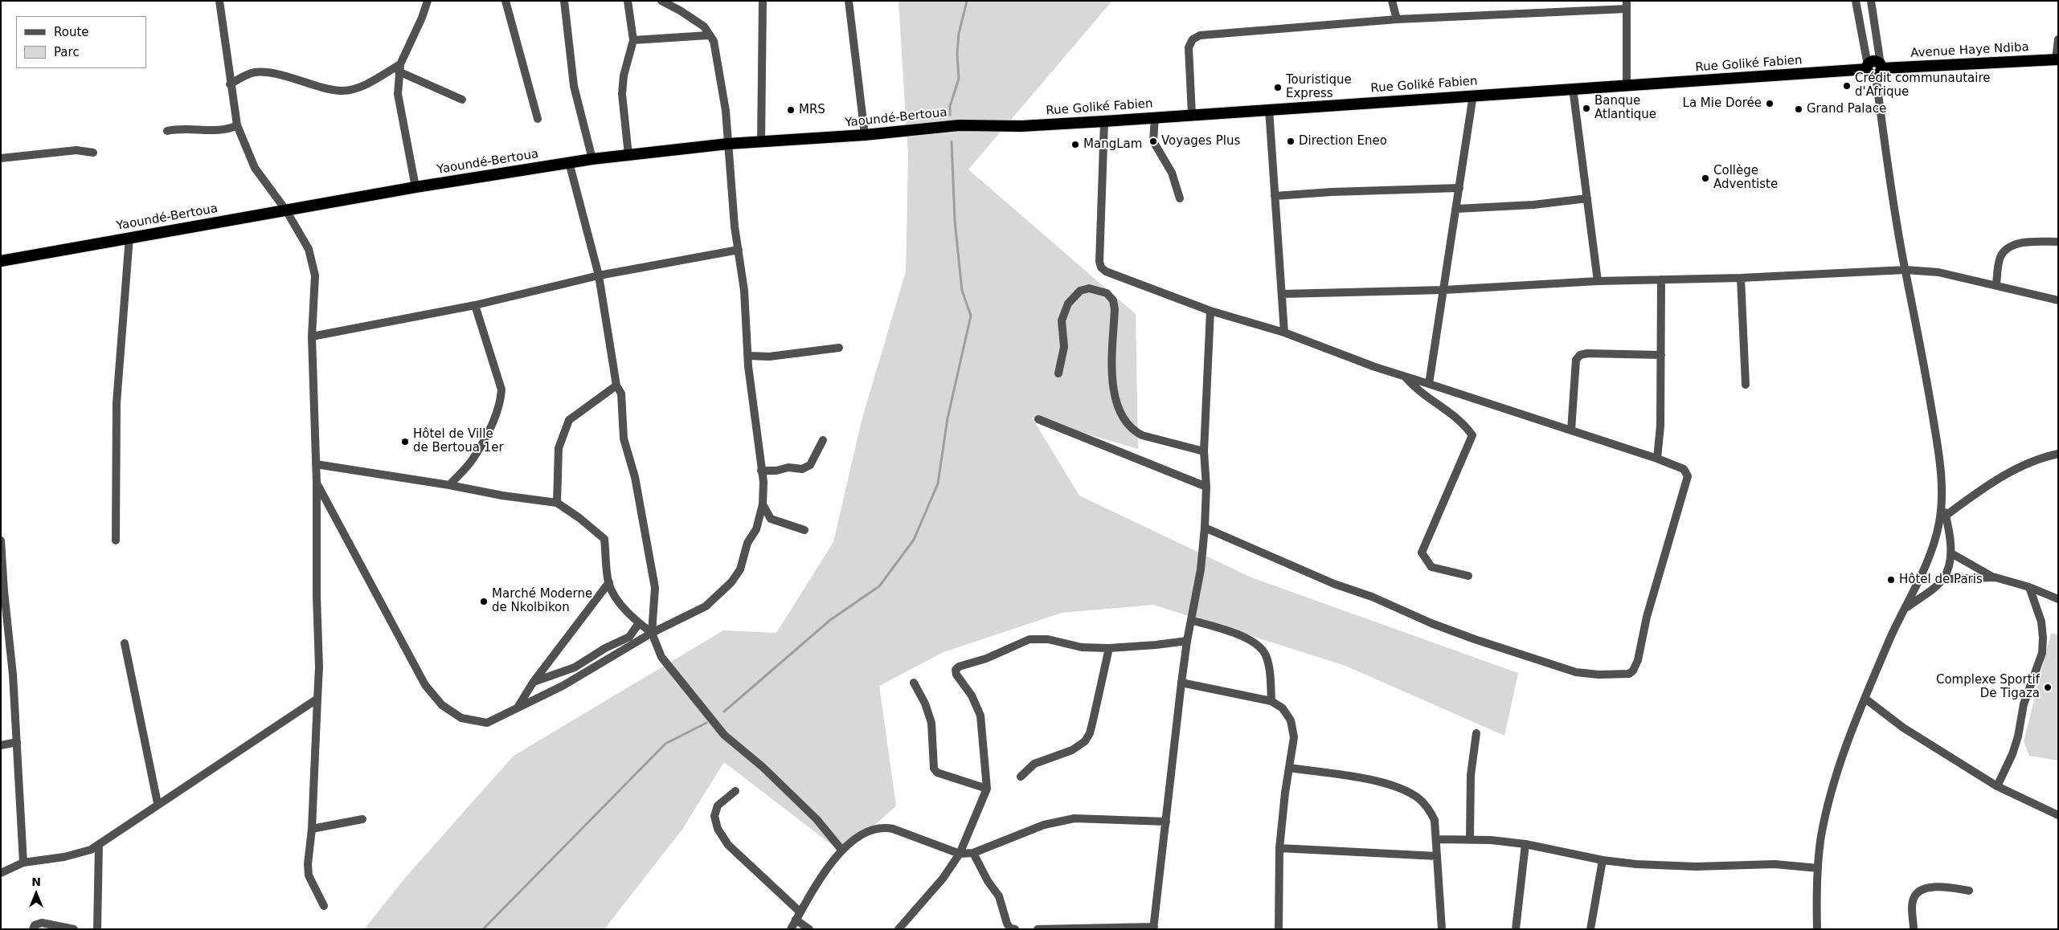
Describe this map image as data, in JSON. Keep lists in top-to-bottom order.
{
  "streets": {
    "highway": ["Avenue Haye Ndiba", "Rue Goliké Fabien", "Yaoundé-Bertoua"]
  },
  "crossings": [
    ["Avenue Haye Ndiba", "Rue Goliké Fabien"],
    ["Rue Goliké Fabien", "Yaoundé-Bertoua"]
  ],
  "places": [
    "Crédit communautaire d'Afrique",
    "Touristique Express",
    "La Mie Dorée",
    "Banque Atlantique",
    "Grand Palace",
    "MRS",
    "Voyages Plus",
    "Direction Eneo",
    "MangLam",
    "Collège Adventiste",
    "Hôtel de Ville de Bertoua 1er",
    "Hôtel de Paris",
    "Marché Moderne de Nkolbikon",
    "Complexe Sportif De Tigaza"
  ],
  "legend": ["Route", "Parc"],
  "north": "top"
}
